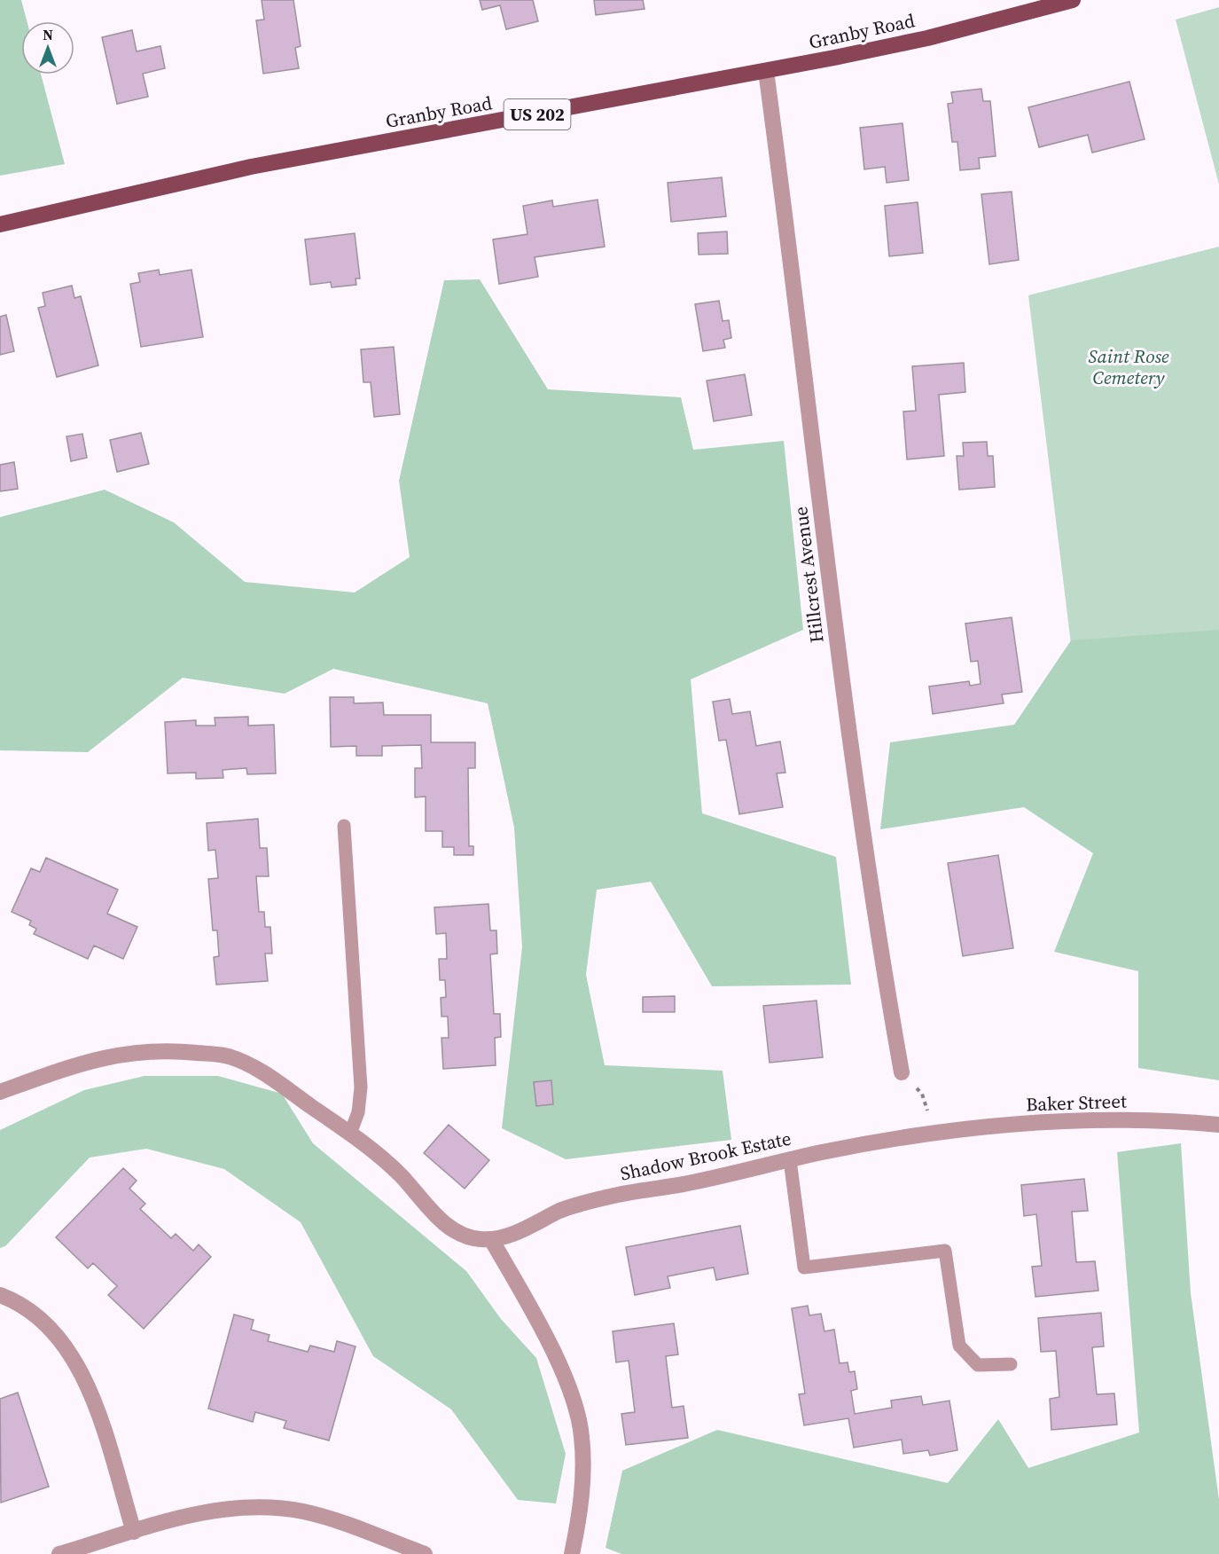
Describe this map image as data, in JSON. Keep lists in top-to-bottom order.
{
  "streets": {
    "main road": ["Granby Road", "US 202"],
    "street": ["Hillcrest Avenue", "Baker Street", "Shadow Brook Estate"]
  },
  "crossings": [
    ["Granby Road", "Hillcrest Avenue"],
    ["Baker Street", "Shadow Brook Estate"]
  ],
  "parks": ["Saint Rose Cemetery"],
  "north": "top"
}
